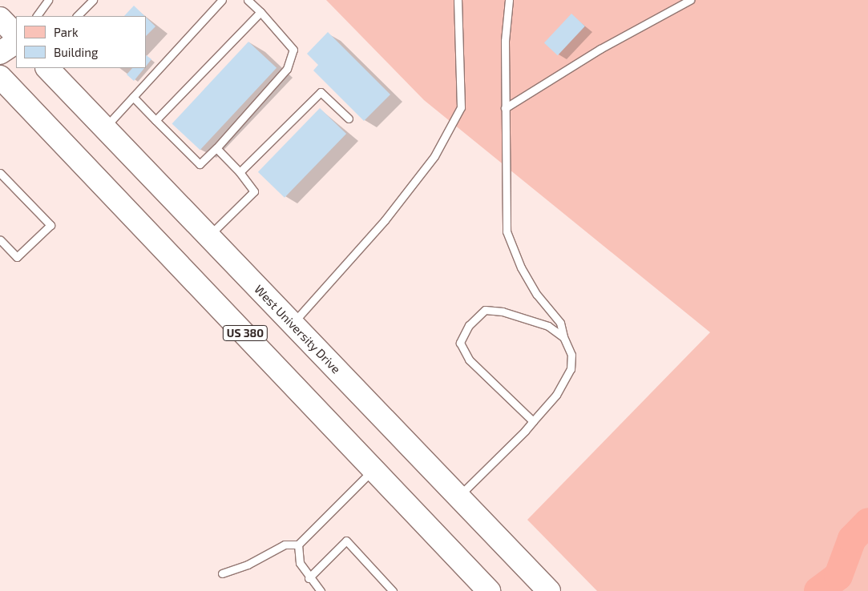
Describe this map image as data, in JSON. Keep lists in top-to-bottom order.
{
  "streets": {
    "highway": ["West University Drive", "US 380"]
  },
  "legend": ["Park", "Building"]
}
